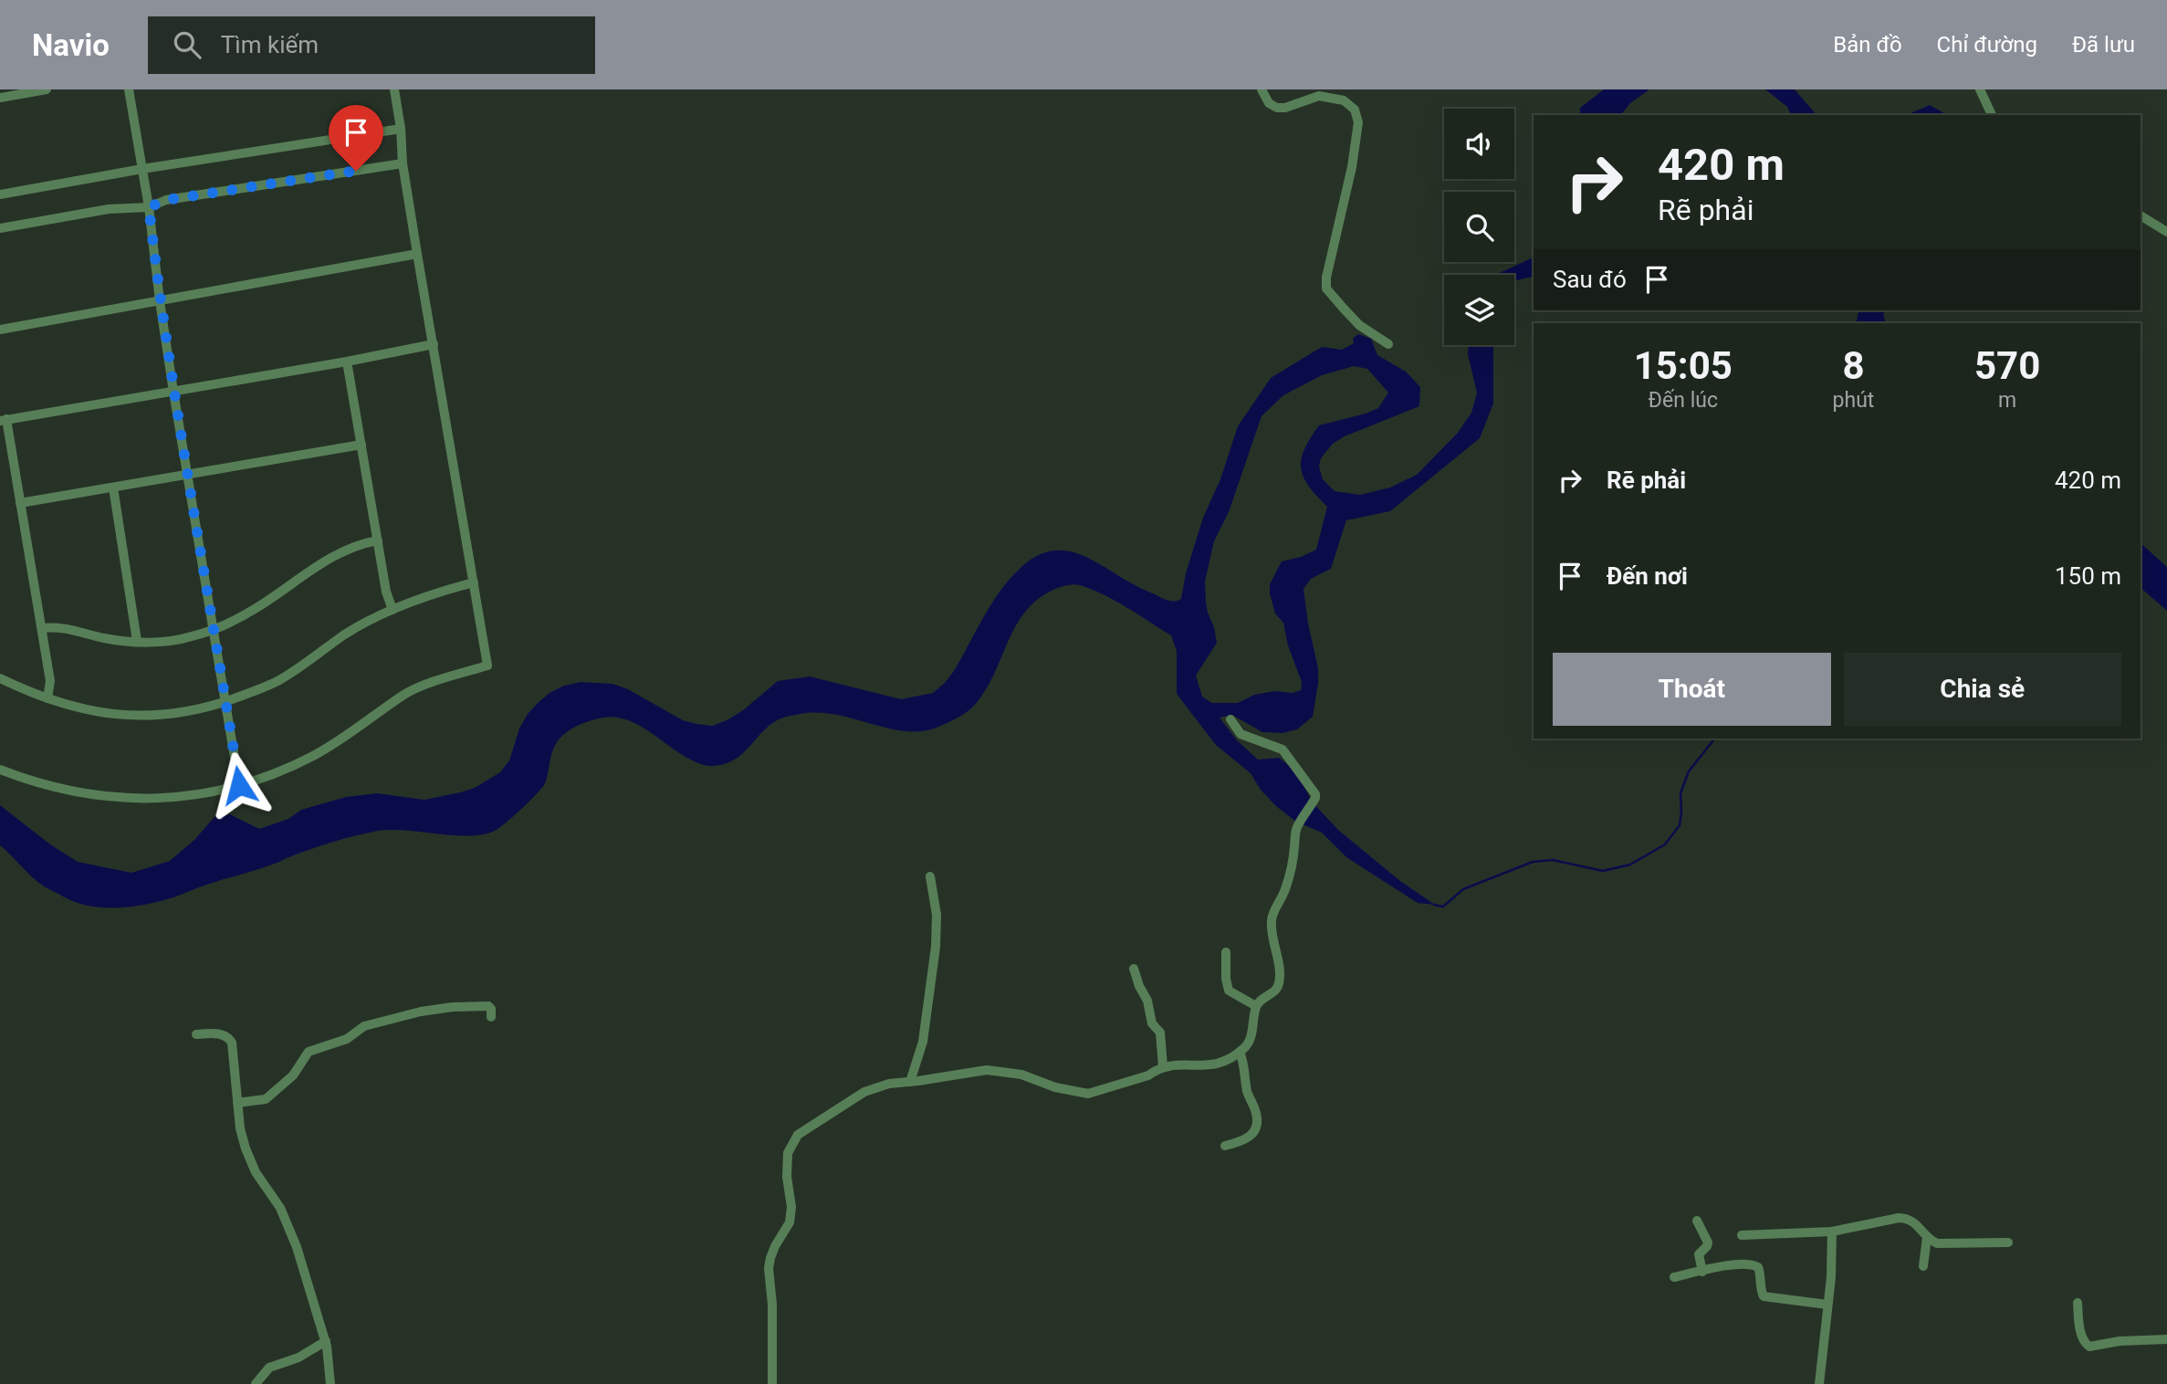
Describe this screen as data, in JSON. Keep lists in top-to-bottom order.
{
  "page": {
    "header": "Navio",
    "search": "Tìm kiếm",
    "nav": ["Bản đồ", "Chỉ đường", "Đã lưu"],
    "turn": ["420 m", "Rẽ phải"],
    "then": "Sau đó",
    "eta": [
      "15:05",
      "Đến lúc",
      "8",
      "phút",
      "570",
      "m"
    ],
    "list": [
      {
        "name": "Rẽ phải",
        "value": "420 m"
      },
      {
        "name": "Đến nơi",
        "value": "150 m"
      }
    ],
    "buttons": ["Thoát", "Chia sẻ"]
  }
}
